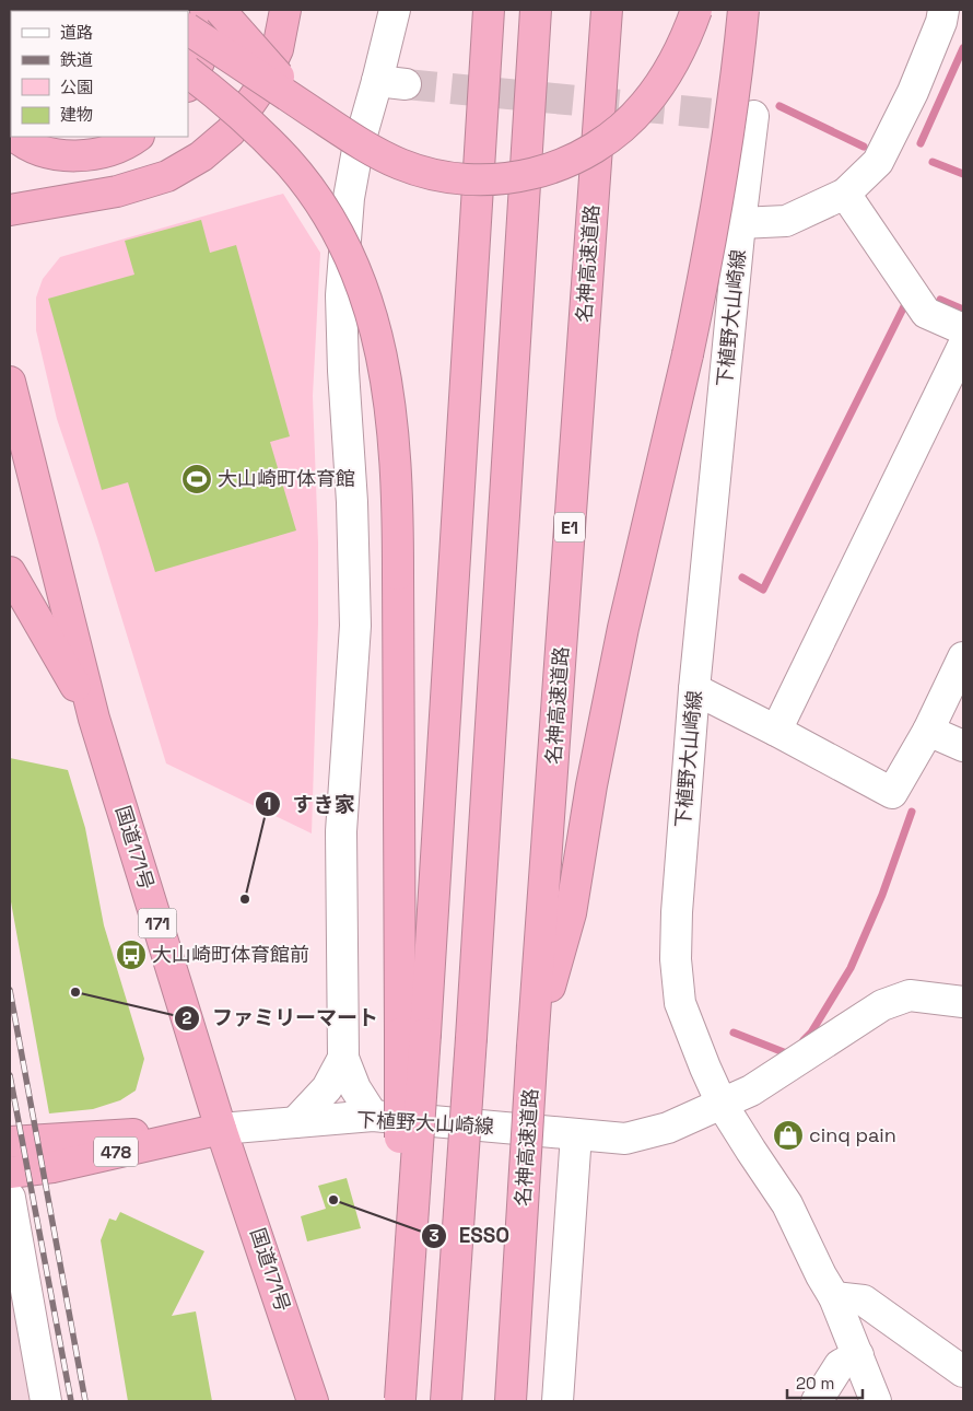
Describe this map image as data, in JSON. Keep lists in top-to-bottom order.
{
  "streets": {
    "highway": [
      "名神高速道路",
      "E1",
      "国道171号",
      "171",
      "478"
    ],
    "street": ["下植野大山崎線"]
  },
  "crossings": [
    ["下植野大山崎線", "国道171号"],
    ["下植野大山崎線", "478"],
    ["国道171号", "478"]
  ],
  "places": {
    "sports": ["大山崎町体育館"],
    "other": ["すき家", "ファミリーマート", "ESSO"],
    "bus stop": ["大山崎町体育館前"],
    "shop": ["cinq pain"]
  },
  "legend": [
    "道路",
    "鉄道",
    "公園",
    "建物"
  ],
  "scale_bar": "20 m"
}
